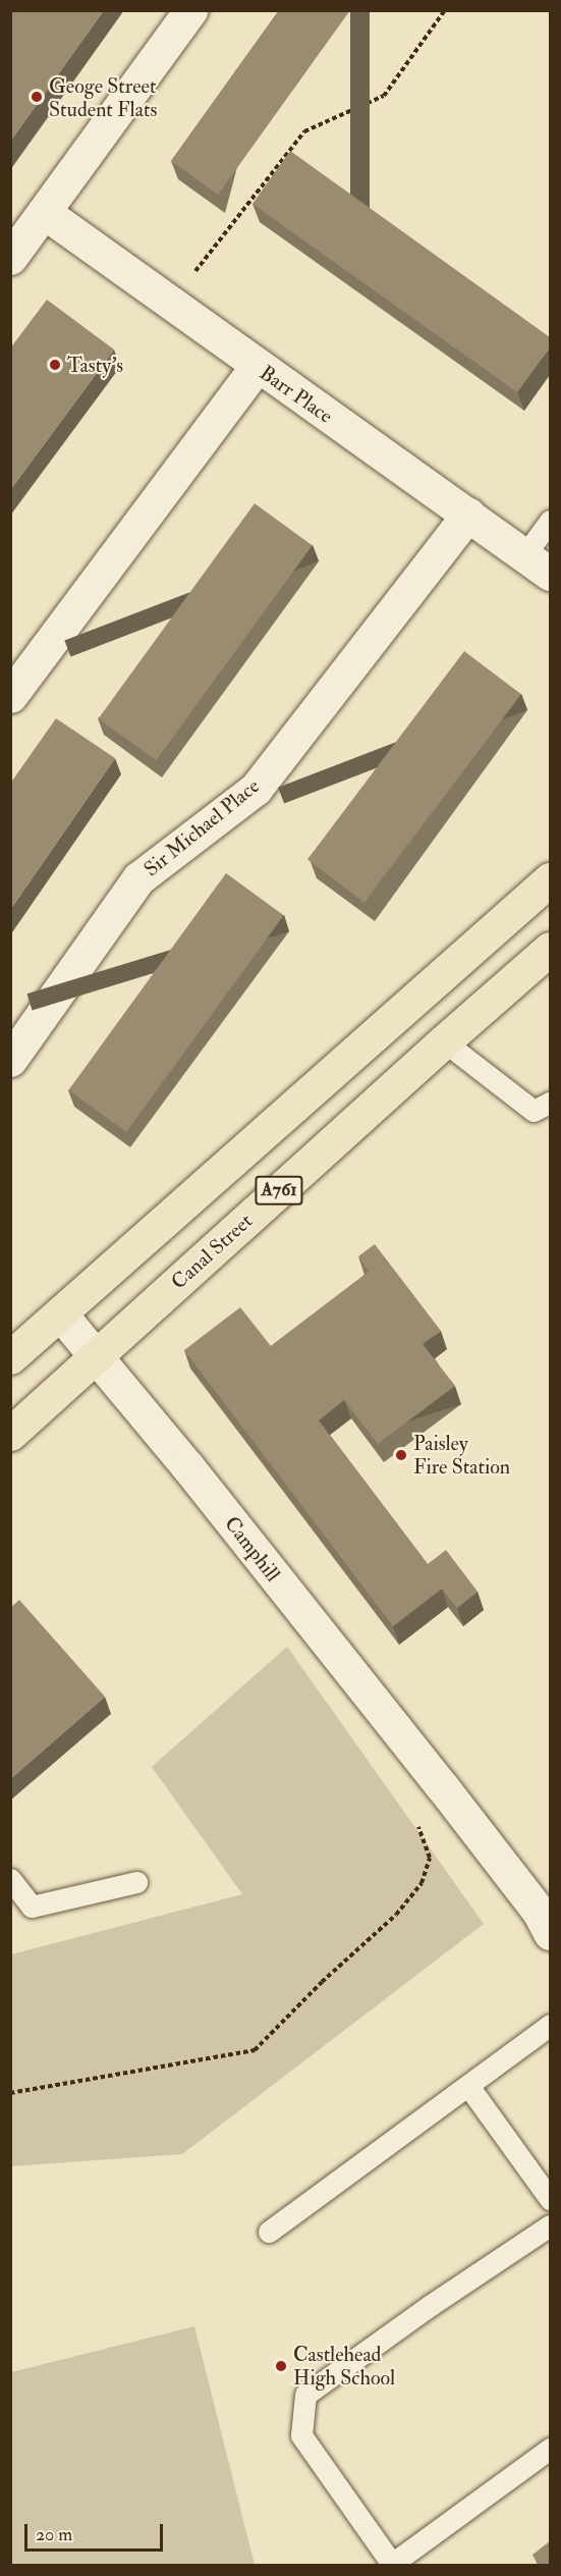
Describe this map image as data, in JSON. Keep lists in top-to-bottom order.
{
  "streets": {
    "main road": ["A761", "Canal Street"],
    "street": ["Barr Place", "Sir Michael Place", "Camphill"]
  },
  "crossings": [
    ["Barr Place", "Sir Michael Place"],
    ["A761", "Camphill"],
    ["Canal Street", "Camphill"]
  ],
  "places": [
    "Geoge Street Student Flats",
    "Tasty's",
    "Paisley Fire Station",
    "Castlehead High School"
  ],
  "scale_bar": "20 m"
}
